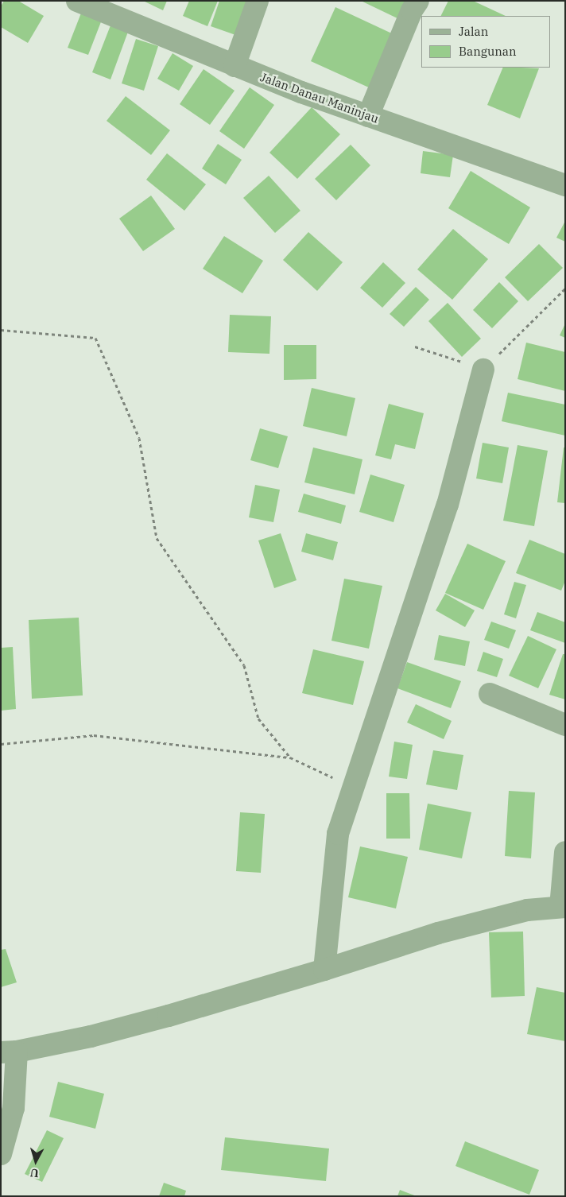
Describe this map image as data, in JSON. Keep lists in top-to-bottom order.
{
  "streets": {
    "street": ["Jalan Danau Maninjau"]
  },
  "legend": ["Jalan", "Bangunan"],
  "north": "bottom"
}
